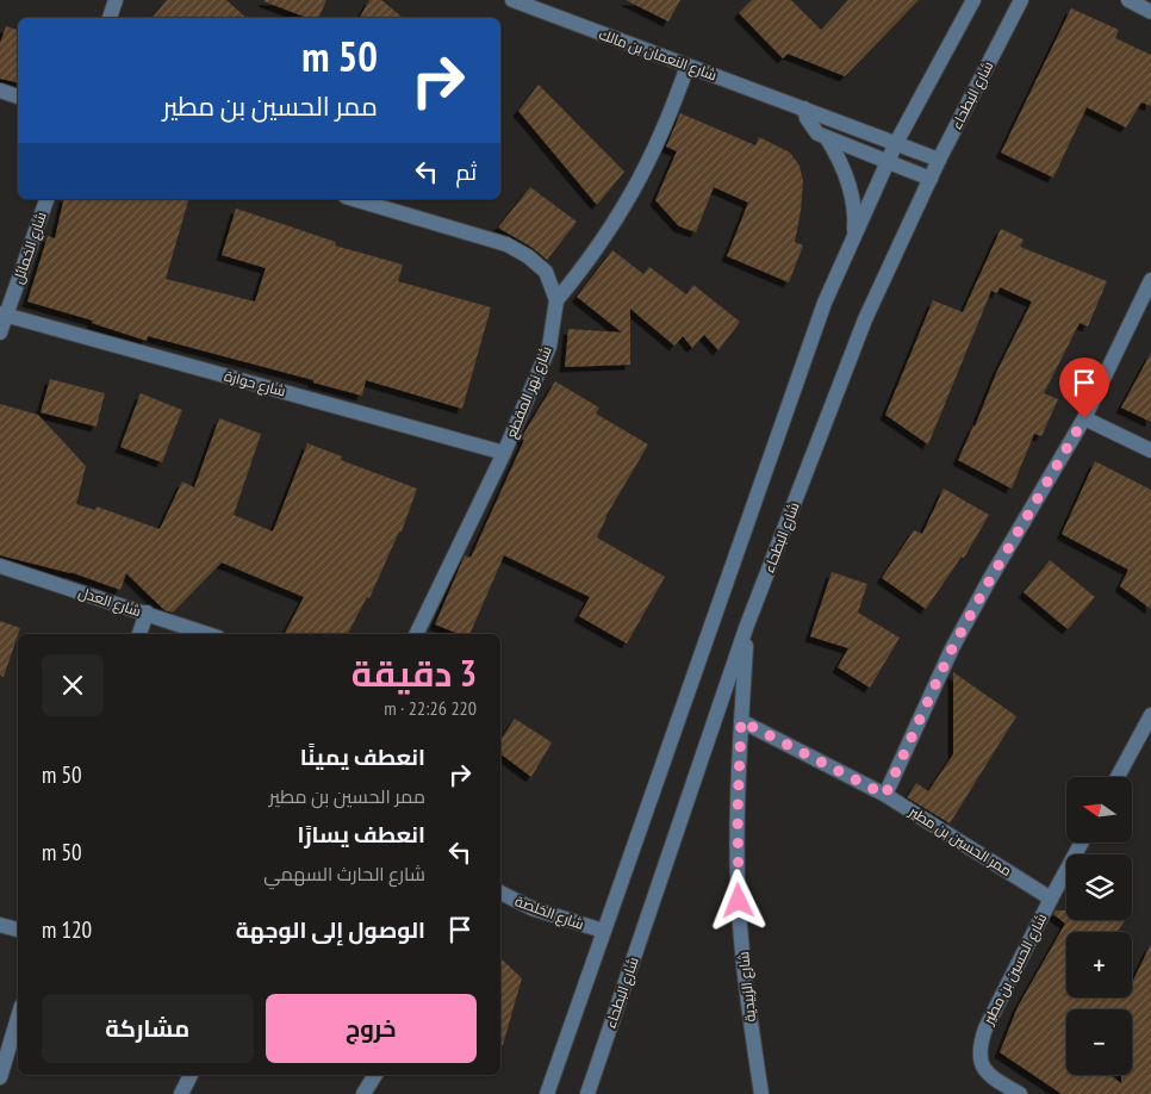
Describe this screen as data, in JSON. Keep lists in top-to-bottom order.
{
  "streets": {
    "street": [
      "شارع النعمان بن مالك",
      "شارع البطحاء",
      "شارع الخمائل",
      "شارع حوارة",
      "شارع نهر المقطع",
      "شارع العدل",
      "ممر الحسين بن مطير",
      "شارع الخلصة",
      "شارع الحسين بن مطير",
      "شارع الزبيدية"
    ]
  },
  "crossings": [
    ["شارع النعمان بن مالك", "شارع البطحاء"],
    ["شارع البطحاء", "شارع الزبيدية"],
    ["شارع الخمائل", "شارع حوارة"],
    ["شارع حوارة", "شارع نهر المقطع"],
    ["ممر الحسين بن مطير", "شارع الحسين بن مطير"],
    ["ممر الحسين بن مطير", "شارع الزبيدية"]
  ],
  "north": "left",
  "page": {
    "turn": ["50 m", "ممر الحسين بن مطير"],
    "then": "ثم",
    "heading": ["3 دقيقة", "220 m · 22:26"],
    "list": [
      {
        "name": "انعطف يمينًا",
        "note": "ممر الحسين بن مطير",
        "value": "50 m"
      },
      {
        "name": "انعطف يسارًا",
        "note": "شارع الحارث السهمي",
        "value": "50 m"
      },
      {
        "name": "الوصول إلى الوجهة",
        "value": "120 m"
      }
    ],
    "map_buttons": ["+", "−"],
    "buttons": ["خروج", "مشاركة"]
  }
}
